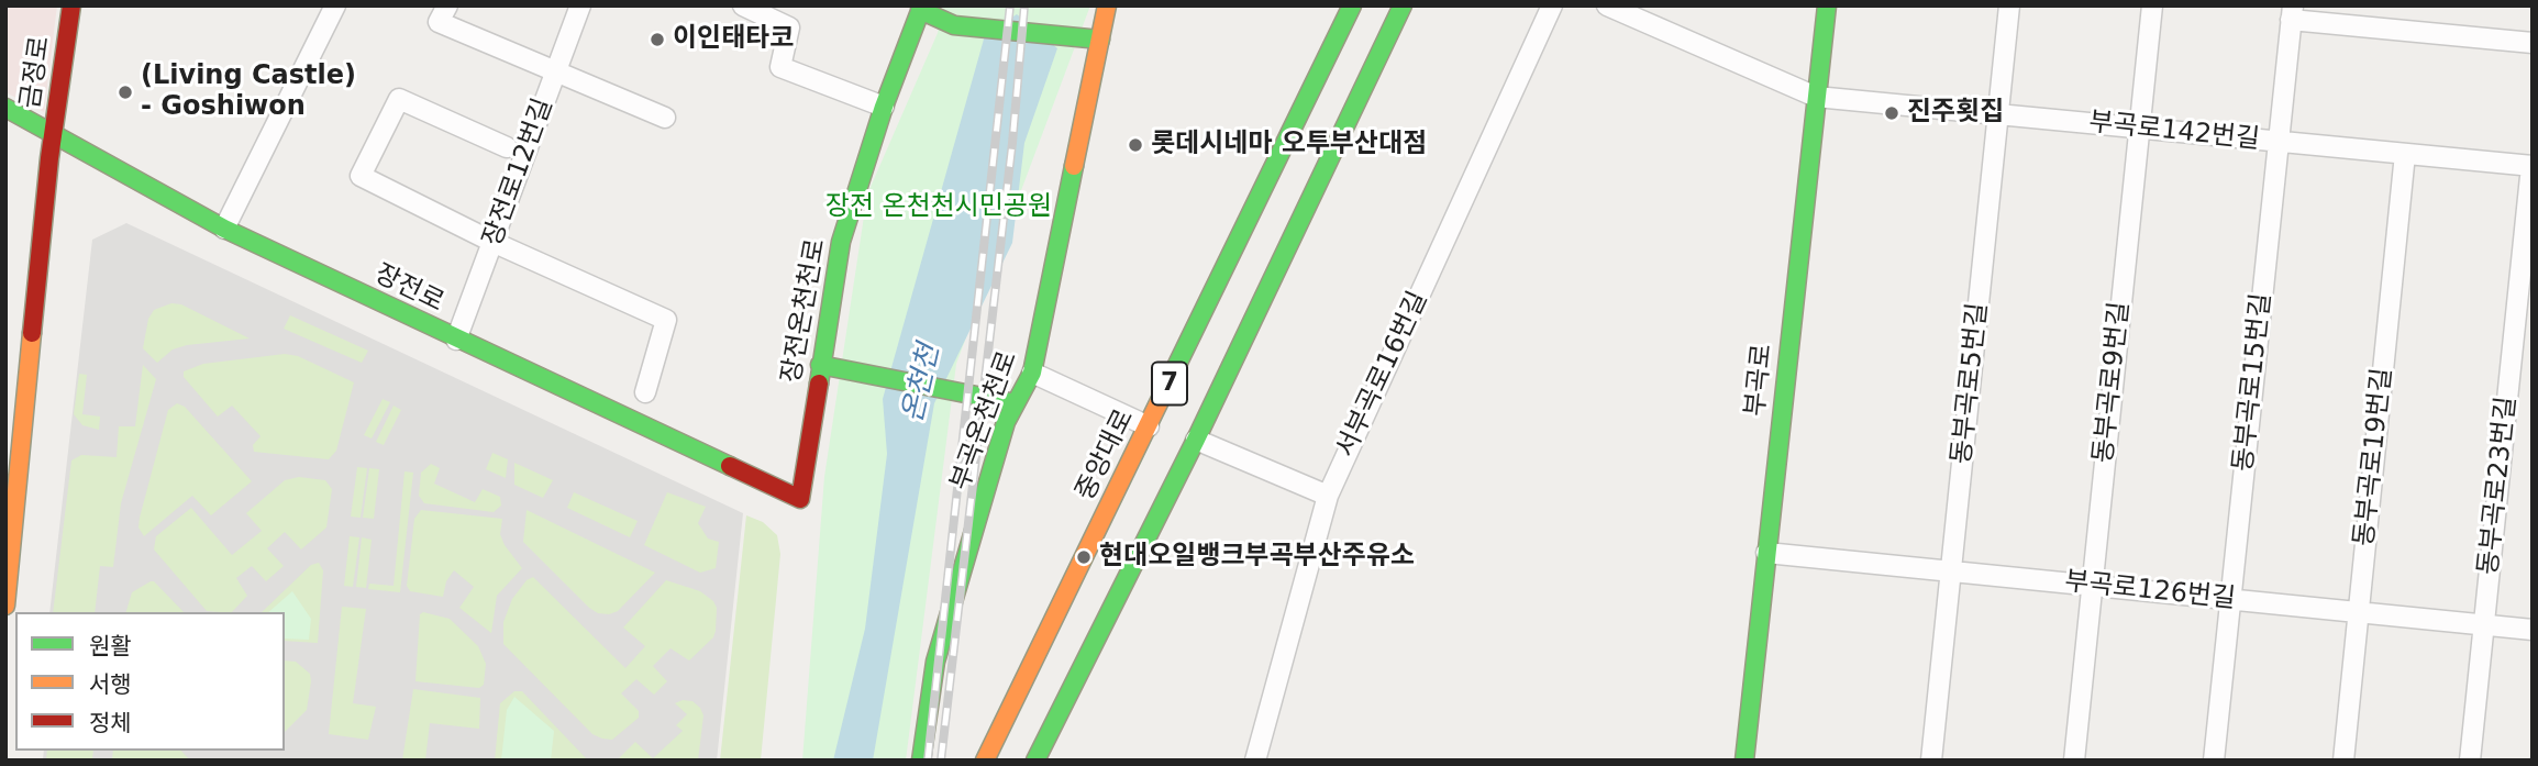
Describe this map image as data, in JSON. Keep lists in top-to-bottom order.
{
  "streets": {
    "main road": [
      "금정로",
      "장전로",
      "장전온천천로",
      "부곡로",
      "7",
      "부곡온천천로",
      "중앙대로"
    ],
    "street": [
      "부곡로142번길",
      "장전로12번길",
      "서부곡로16번길",
      "동부곡로9번길",
      "동부곡로15번길",
      "동부곡로5번길",
      "동부곡로19번길",
      "동부곡로23번길",
      "부곡로126번길"
    ]
  },
  "crossings": [
    ["금정로", "장전로"],
    ["부곡로142번길", "부곡로"],
    ["부곡로142번길", "동부곡로9번길"],
    ["부곡로142번길", "동부곡로15번길"],
    ["부곡로142번길", "동부곡로5번길"],
    ["부곡로142번길", "동부곡로19번길"],
    ["부곡로142번길", "동부곡로23번길"],
    ["장전로12번길", "장전로"],
    ["장전로", "장전온천천로"],
    ["부곡로", "부곡로126번길"],
    ["동부곡로9번길", "부곡로126번길"],
    ["동부곡로15번길", "부곡로126번길"],
    ["동부곡로5번길", "부곡로126번길"],
    ["동부곡로19번길", "부곡로126번길"],
    ["동부곡로23번길", "부곡로126번길"]
  ],
  "water": ["온천천"],
  "parks": ["장전 온천천시민공원"],
  "places": [
    "이인태타코",
    "(Living Castle) - Goshiwon",
    "진주횟집",
    "롯데시네마 오투부산대점",
    "현대오일뱅크부곡부산주유소"
  ],
  "legend": ["원활", "서행", "정체"]
}
